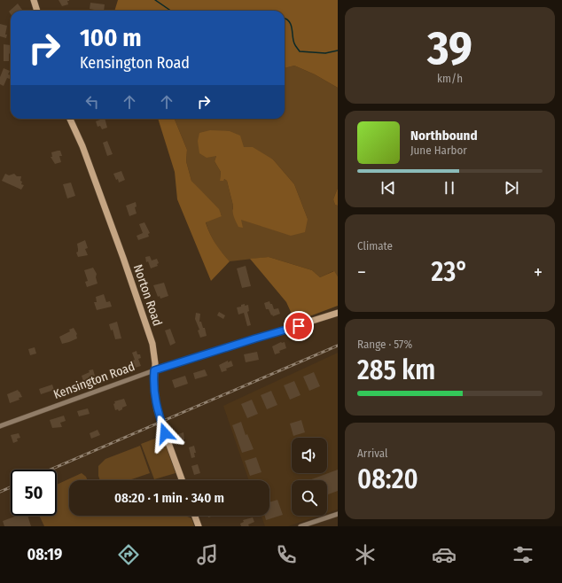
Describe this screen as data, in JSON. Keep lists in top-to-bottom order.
{
  "streets": {
    "main road": ["Norton Road", "Kensington Road"]
  },
  "crossings": [
    ["Norton Road", "Kensington Road"]
  ],
  "page": {
    "tile": [
      ["39", "km/h"],
      "Climate",
      ["Range · 57%", "285 km"],
      ["Arrival", "08:20"]
    ],
    "turn": ["100 m", "Kensington Road"],
    "song": ["Northbound", "June Harbor"],
    "heat": ["−", "23°", "+"],
    "limit": "50",
    "trip": "08:20 · 1 min · 340 m",
    "tabs": "08:19"
  }
}
